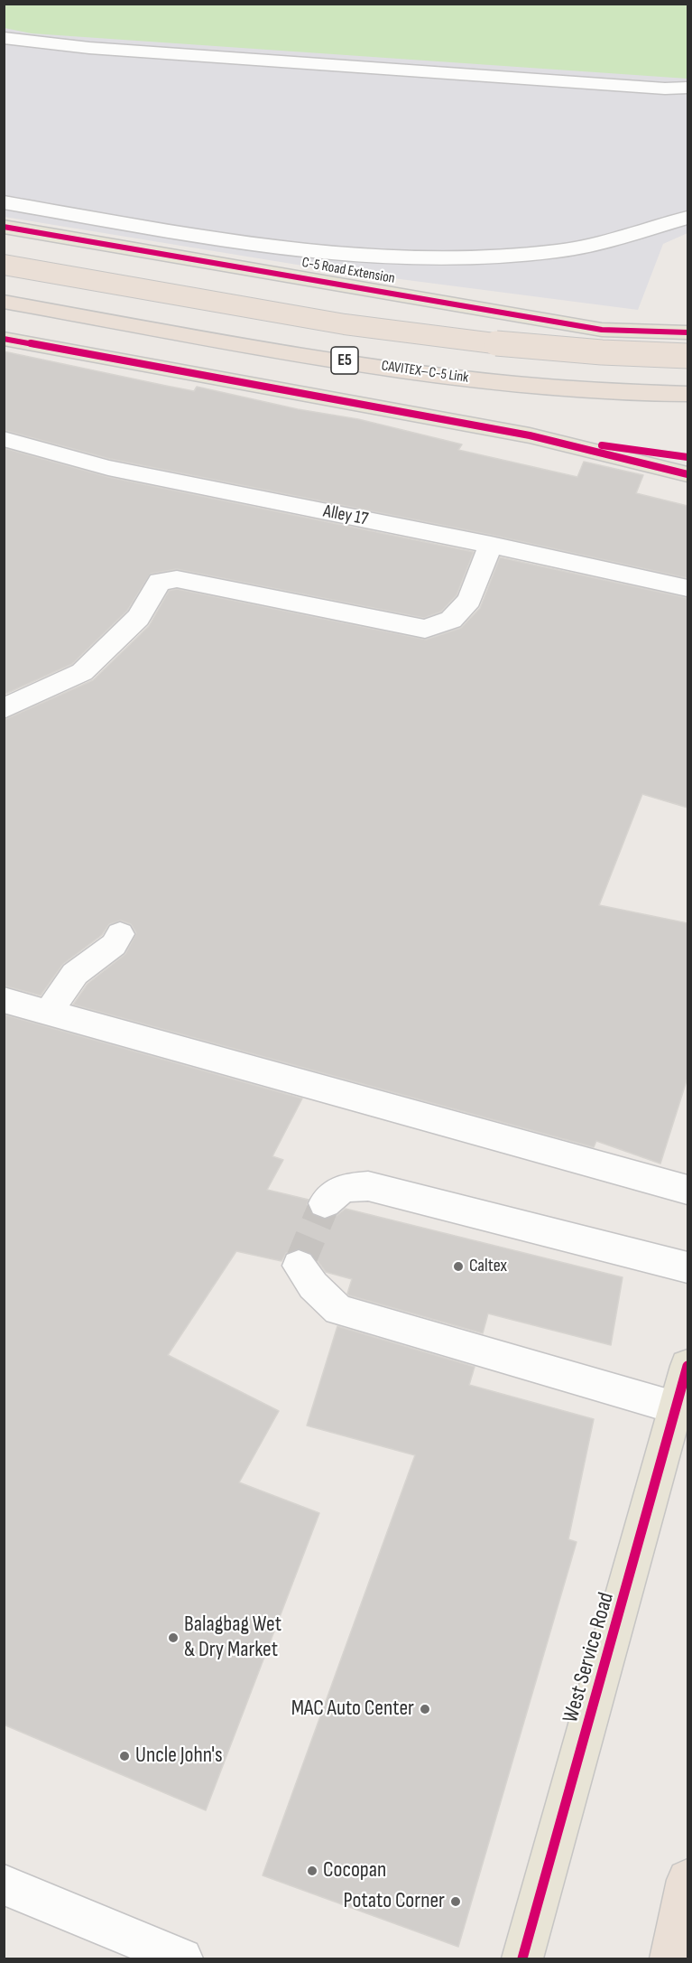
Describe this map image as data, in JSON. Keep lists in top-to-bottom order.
{
  "streets": {
    "highway": ["E5", "CAVITEX–C-5 Link"],
    "main road": ["C-5 Road Extension", "West Service Road"],
    "street": ["Alley 17"]
  },
  "places": [
    "Caltex",
    "Balagbag Wet & Dry Market",
    "MAC Auto Center",
    "Uncle John's",
    "Cocopan",
    "Potato Corner"
  ]
}
